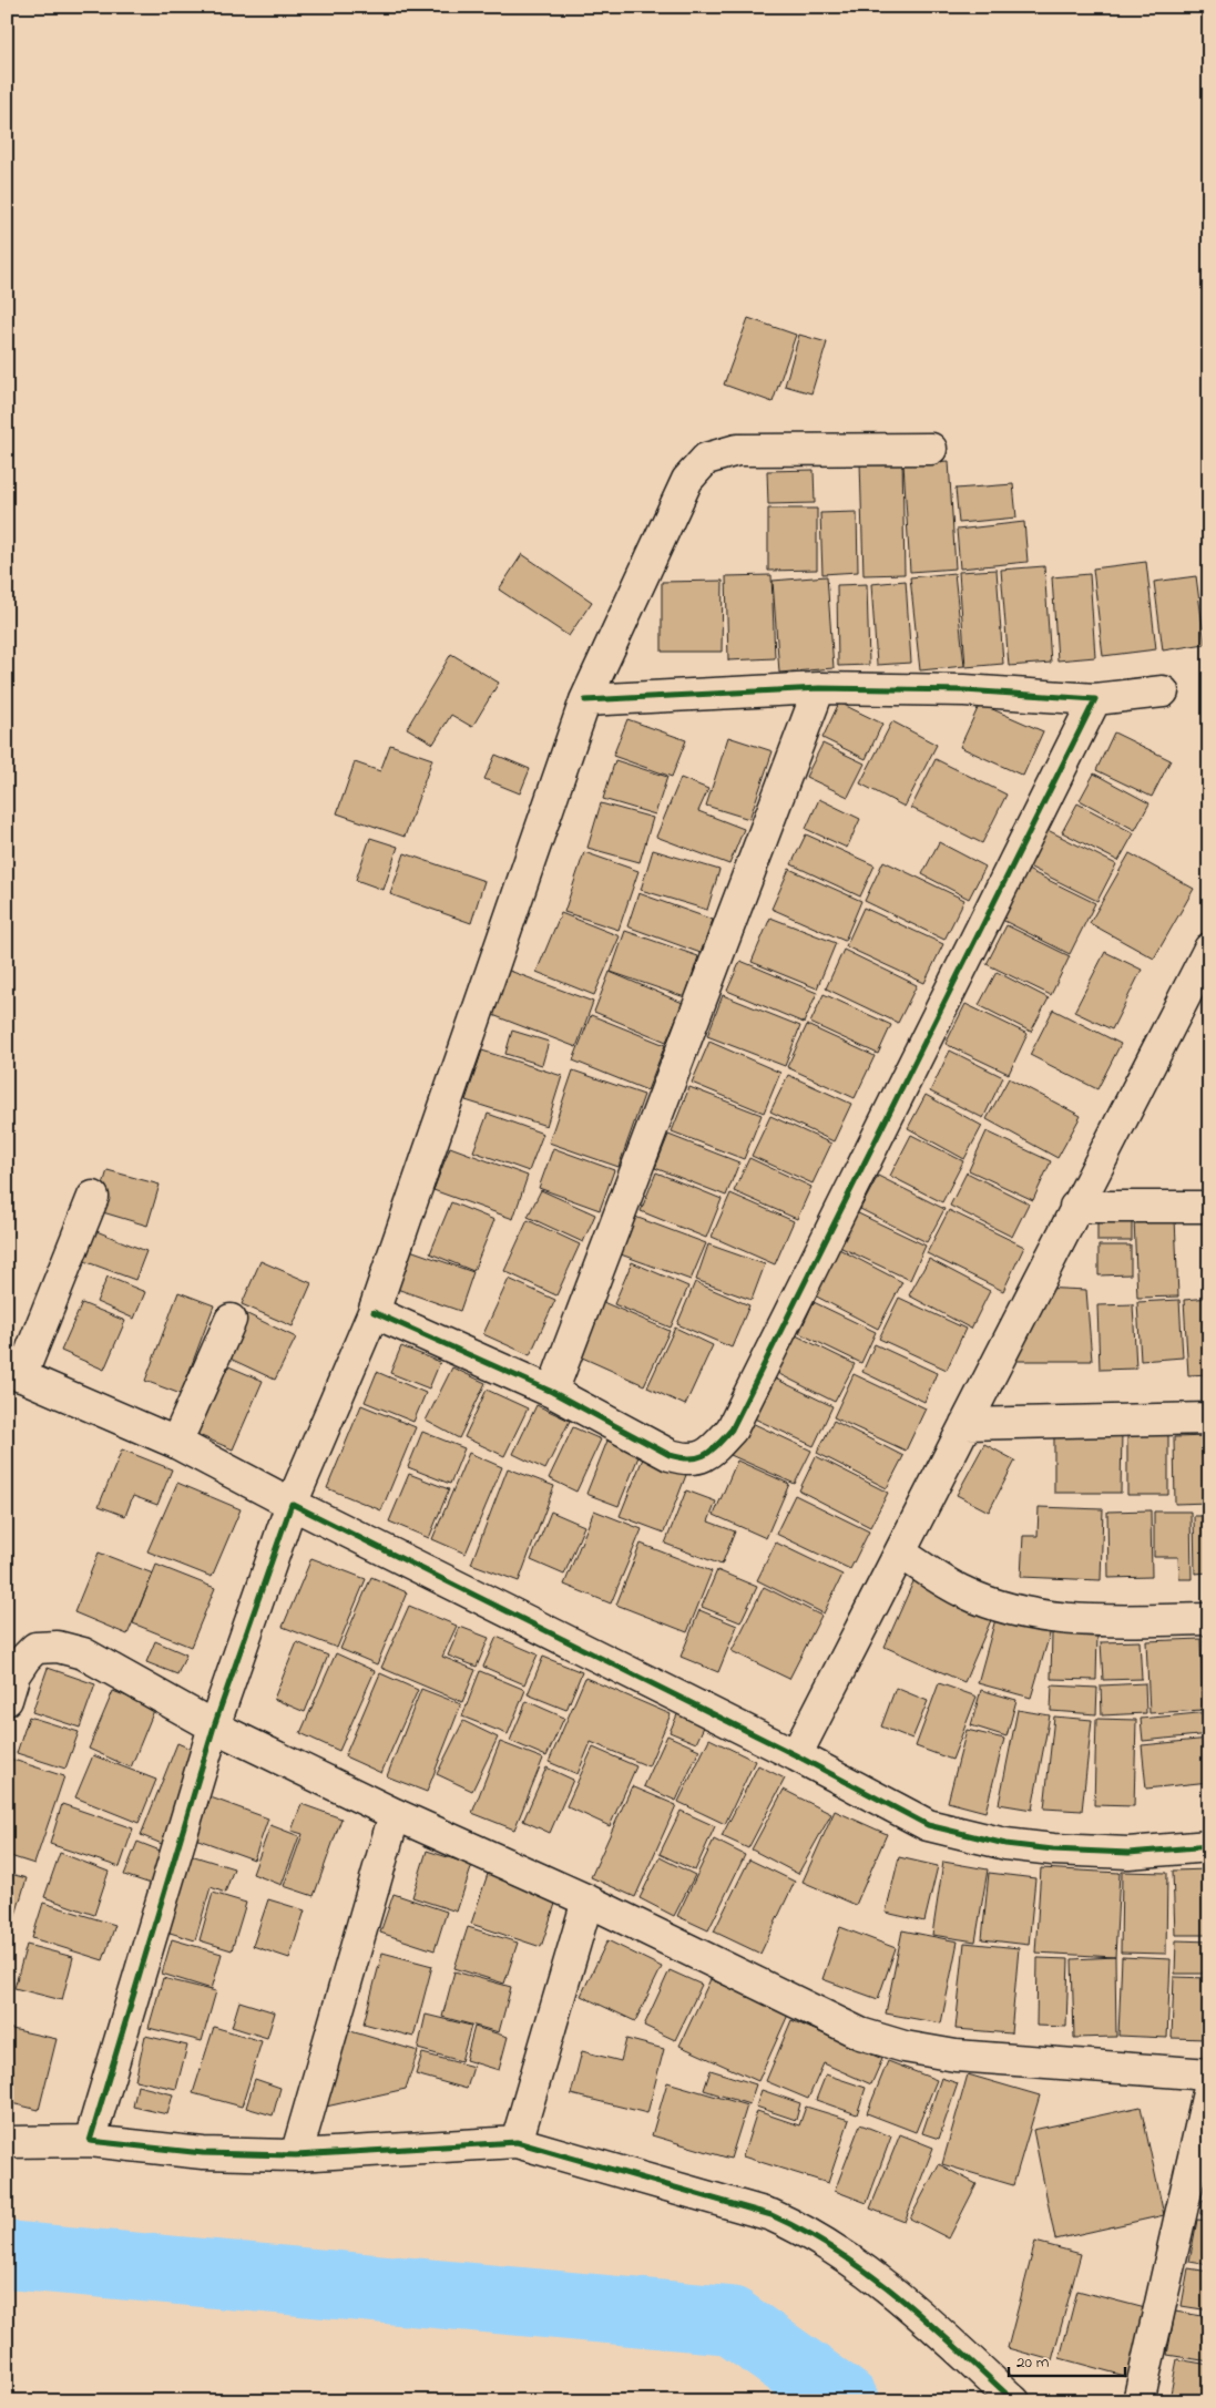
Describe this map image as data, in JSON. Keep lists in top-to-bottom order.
{
  "scale_bar": "20 m"
}
